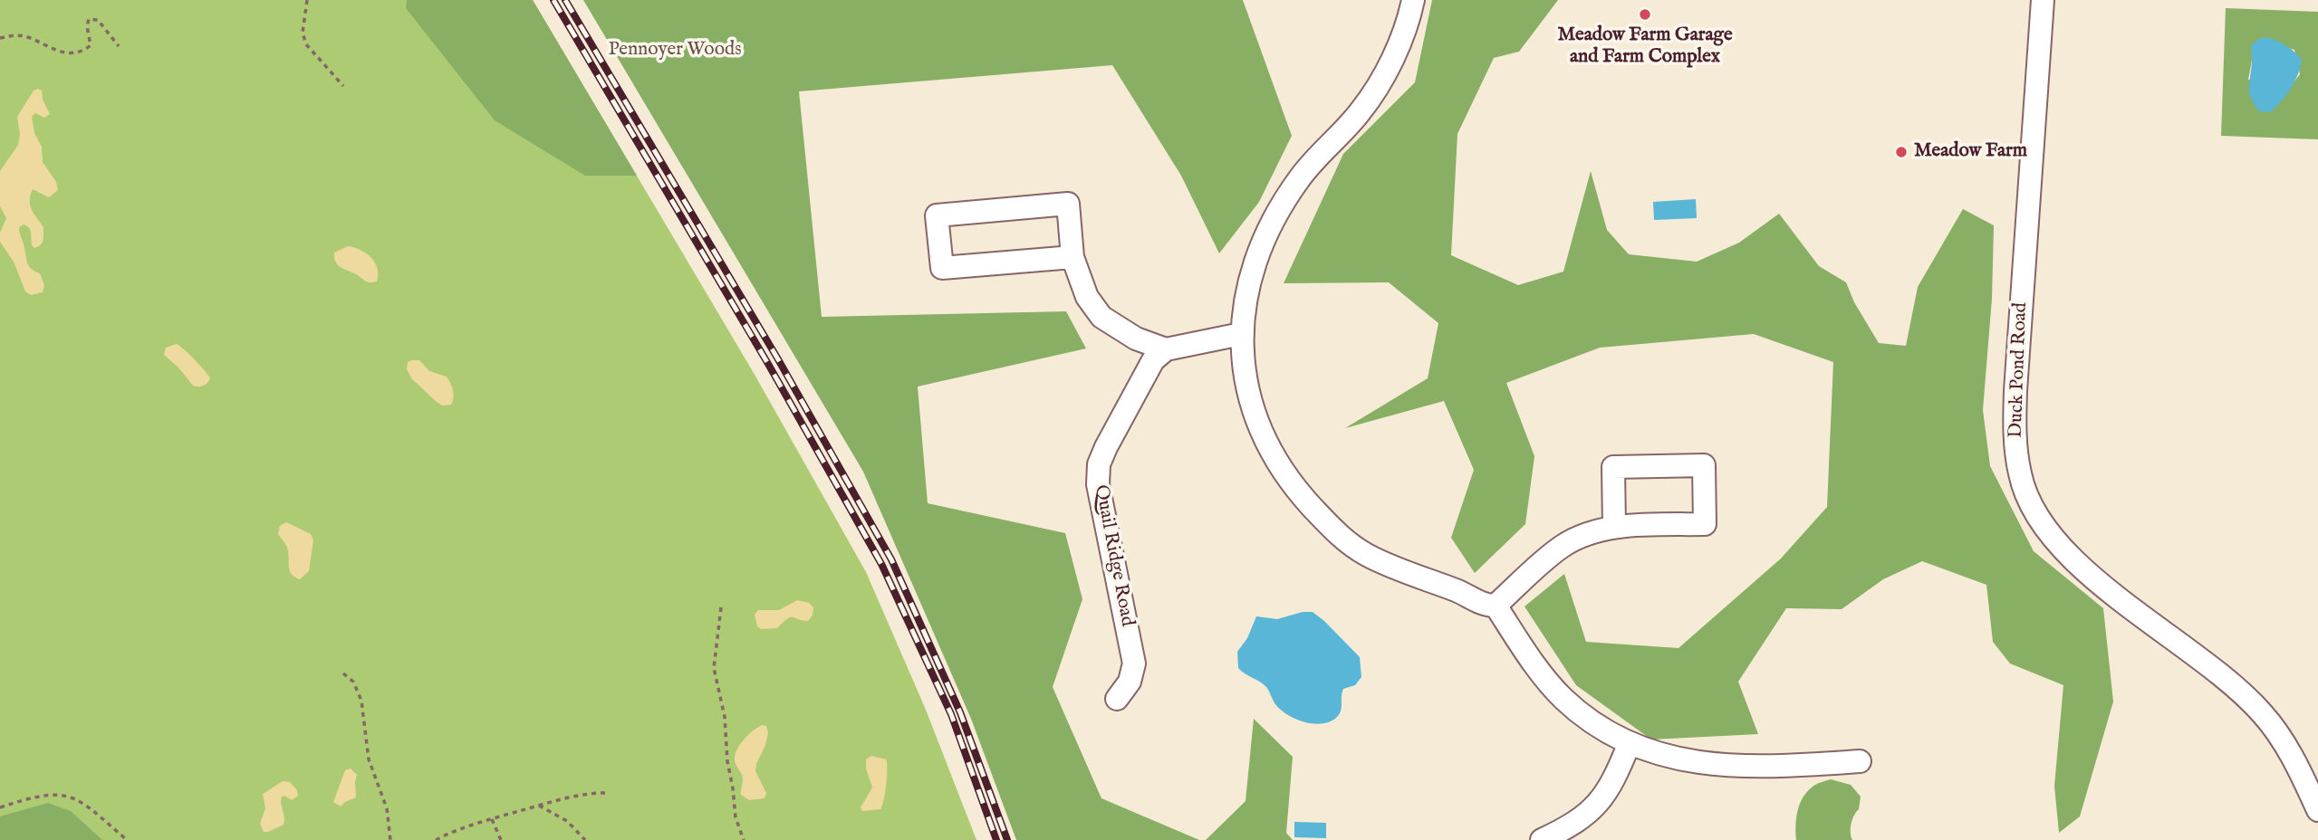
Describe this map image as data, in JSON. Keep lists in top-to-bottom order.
{
  "streets": {
    "street": ["Duck Pond Road", "Quail Ridge Road"]
  },
  "parks": ["Pennoyer Woods"],
  "places": ["Meadow Farm Garage and Farm Complex", "Meadow Farm"]
}
